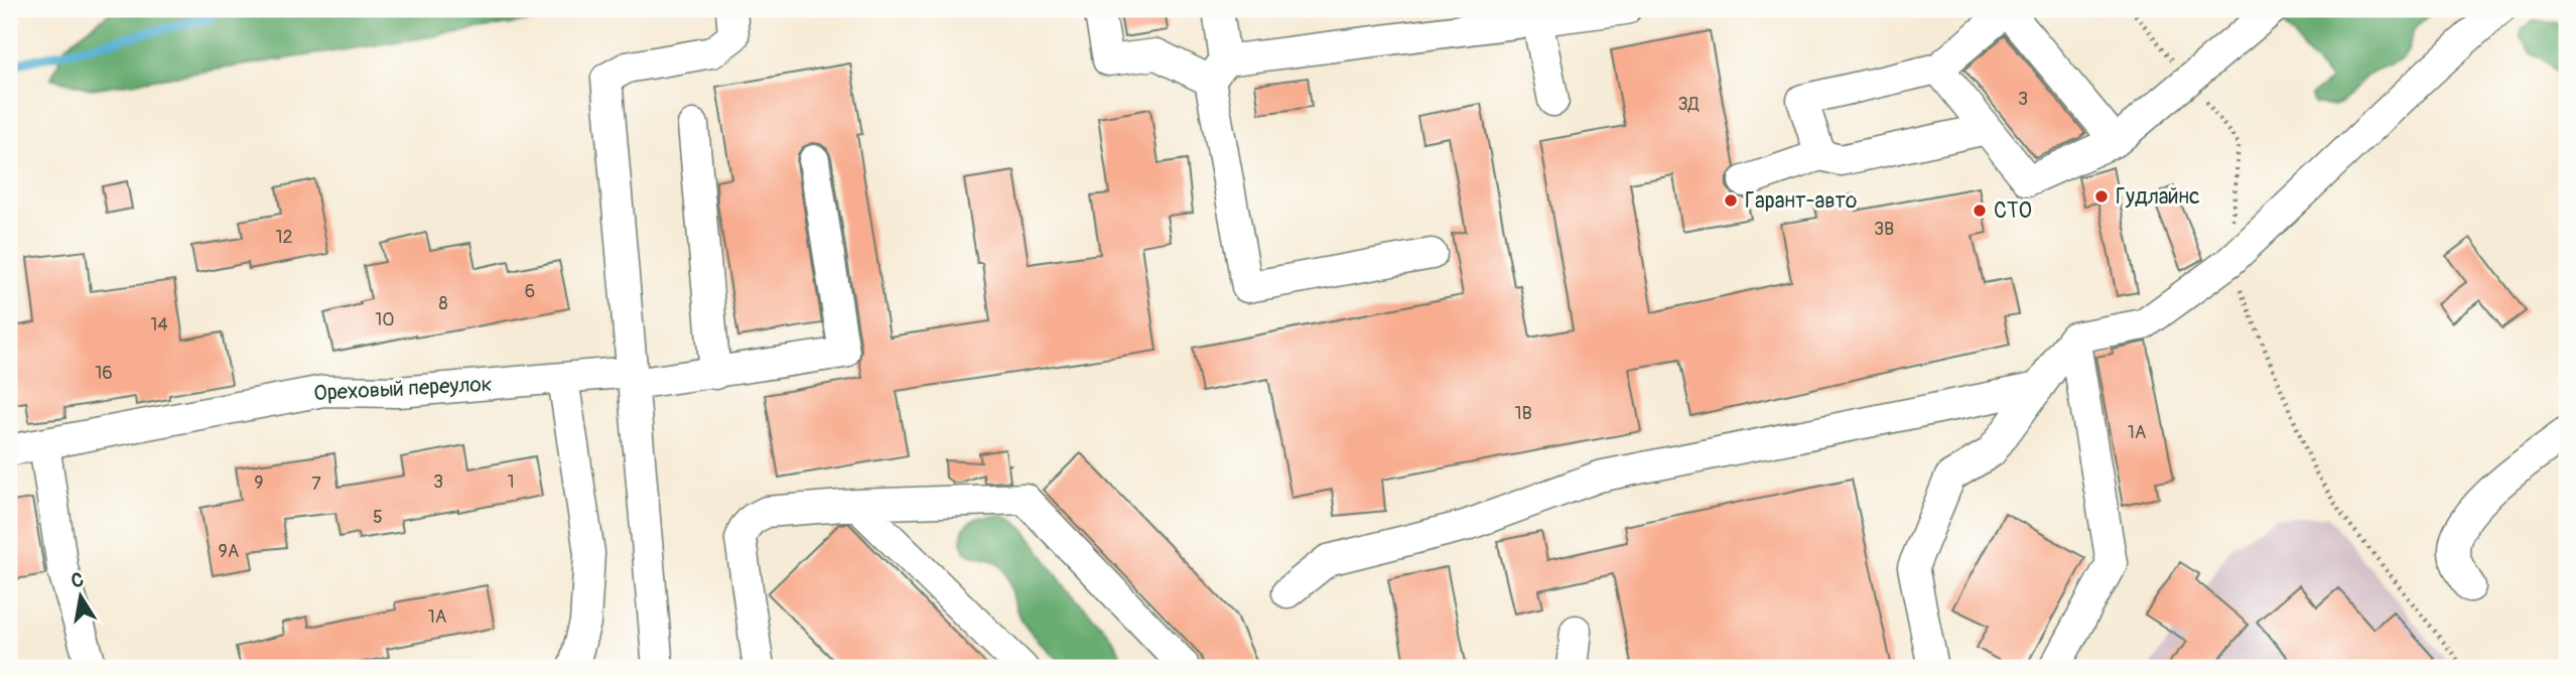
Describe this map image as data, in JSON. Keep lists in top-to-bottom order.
{
  "streets": {
    "street": ["Ореховый переулок"]
  },
  "places": ["Гудлайнс", "Гарант-авто", "СТО"],
  "house_numbers": [
    "3",
    "3Д",
    "3В",
    "12",
    "6",
    "8",
    "10",
    "14",
    "16",
    "1В",
    "1А",
    "3",
    "1",
    "9",
    "7",
    "5",
    "9А",
    "1А"
  ],
  "north": "top"
}
